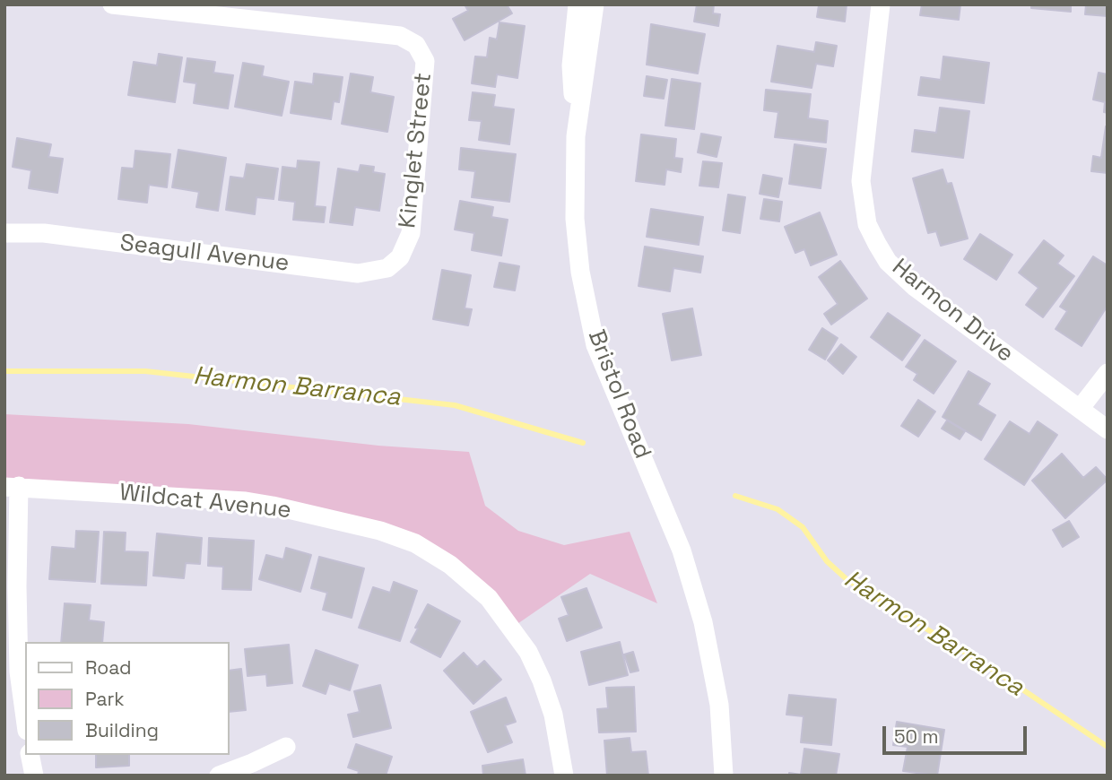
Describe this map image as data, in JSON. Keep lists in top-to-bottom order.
{
  "streets": {
    "street": [
      "Kinglet Street",
      "Seagull Avenue",
      "Harmon Drive",
      "Bristol Road",
      "Wildcat Avenue"
    ]
  },
  "crossings": [
    ["Kinglet Street", "Seagull Avenue"]
  ],
  "water": ["Harmon Barranca"],
  "legend": ["Road", "Park", "Building"],
  "scale_bar": "50 m"
}
